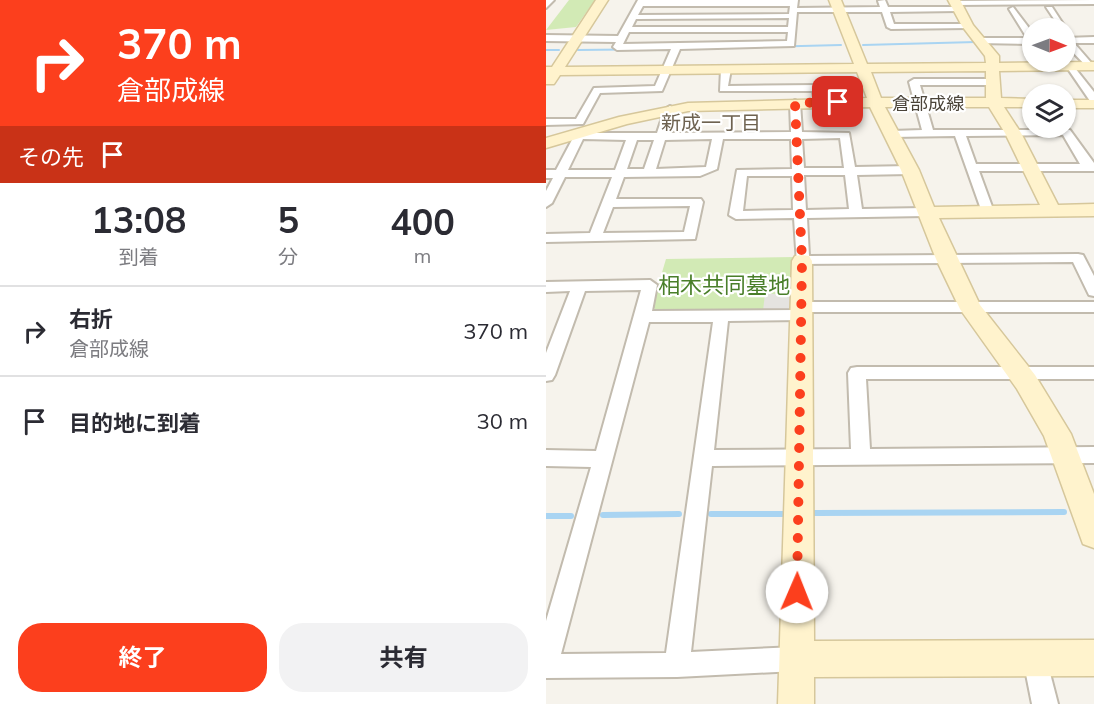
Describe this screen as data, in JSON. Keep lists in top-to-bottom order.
{
  "streets": {
    "street": ["倉部成線"]
  },
  "districts": ["新成一丁目"],
  "parks": ["相木共同墓地"],
  "north": "right",
  "page": {
    "turn": ["370 m", "倉部成線"],
    "then": "その先",
    "eta": [
      "13:08",
      "到着",
      "5",
      "分",
      "400",
      "m"
    ],
    "list": [
      {
        "name": "右折",
        "note": "倉部成線",
        "value": "370 m"
      },
      {
        "name": "目的地に到着",
        "value": "30 m"
      }
    ],
    "buttons": ["終了", "共有"]
  }
}
